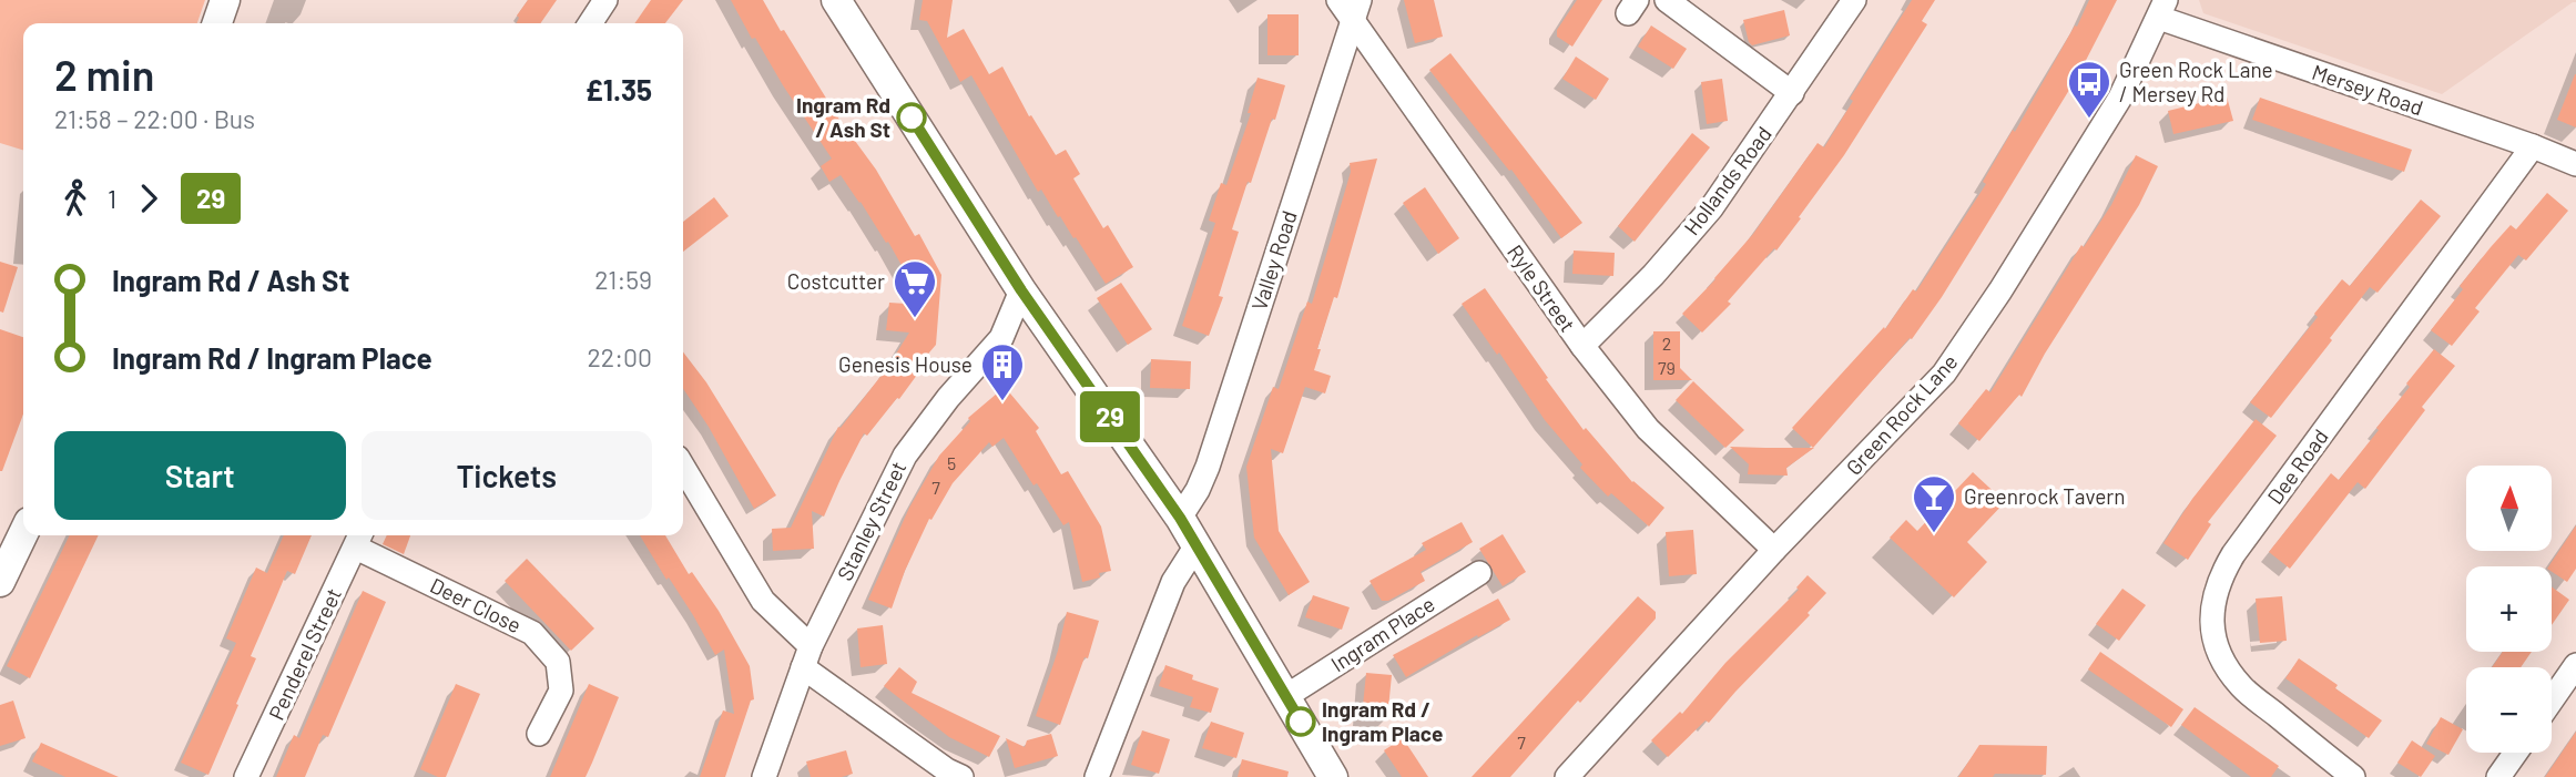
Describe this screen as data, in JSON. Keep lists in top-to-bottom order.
{
  "streets": {
    "street": [
      "Mersey Road",
      "Hollands Road",
      "Valley Road",
      "Ryle Street",
      "Green Rock Lane",
      "Dee Road",
      "Stanley Street",
      "Deer Close",
      "Ingram Place",
      "Penderel Street"
    ]
  },
  "crossings": [
    ["Mersey Road", "Green Rock Lane"],
    ["Mersey Road", "Dee Road"],
    ["Hollands Road", "Ryle Street"],
    ["Valley Road", "Ryle Street"],
    ["Ryle Street", "Green Rock Lane"],
    ["Deer Close", "Penderel Street"]
  ],
  "places": {
    "other": ["Ingram Rd / Ash St", "Ingram Rd / Ingram Place"],
    "bus stop": ["Green Rock Lane / Mersey Rd"],
    "supermarket": ["Costcutter"],
    "building": ["Genesis House"],
    "bar": ["Greenrock Tavern"]
  },
  "lines": ["bus line 29"],
  "house_numbers": [
    "2",
    "79",
    "5",
    "7",
    "7"
  ],
  "north": "top",
  "page": {
    "on_map": "29",
    "heading": ["2 min", "21:58 – 22:00 · Bus", "£1.35"],
    "legs": ["1", "29"],
    "list": [
      {
        "name": "Ingram Rd / Ash St",
        "value": "21:59"
      },
      {
        "name": "Ingram Rd / Ingram Place",
        "value": "22:00"
      }
    ],
    "buttons": ["Start", "Tickets"],
    "map_buttons": ["+", "−"]
  }
}
